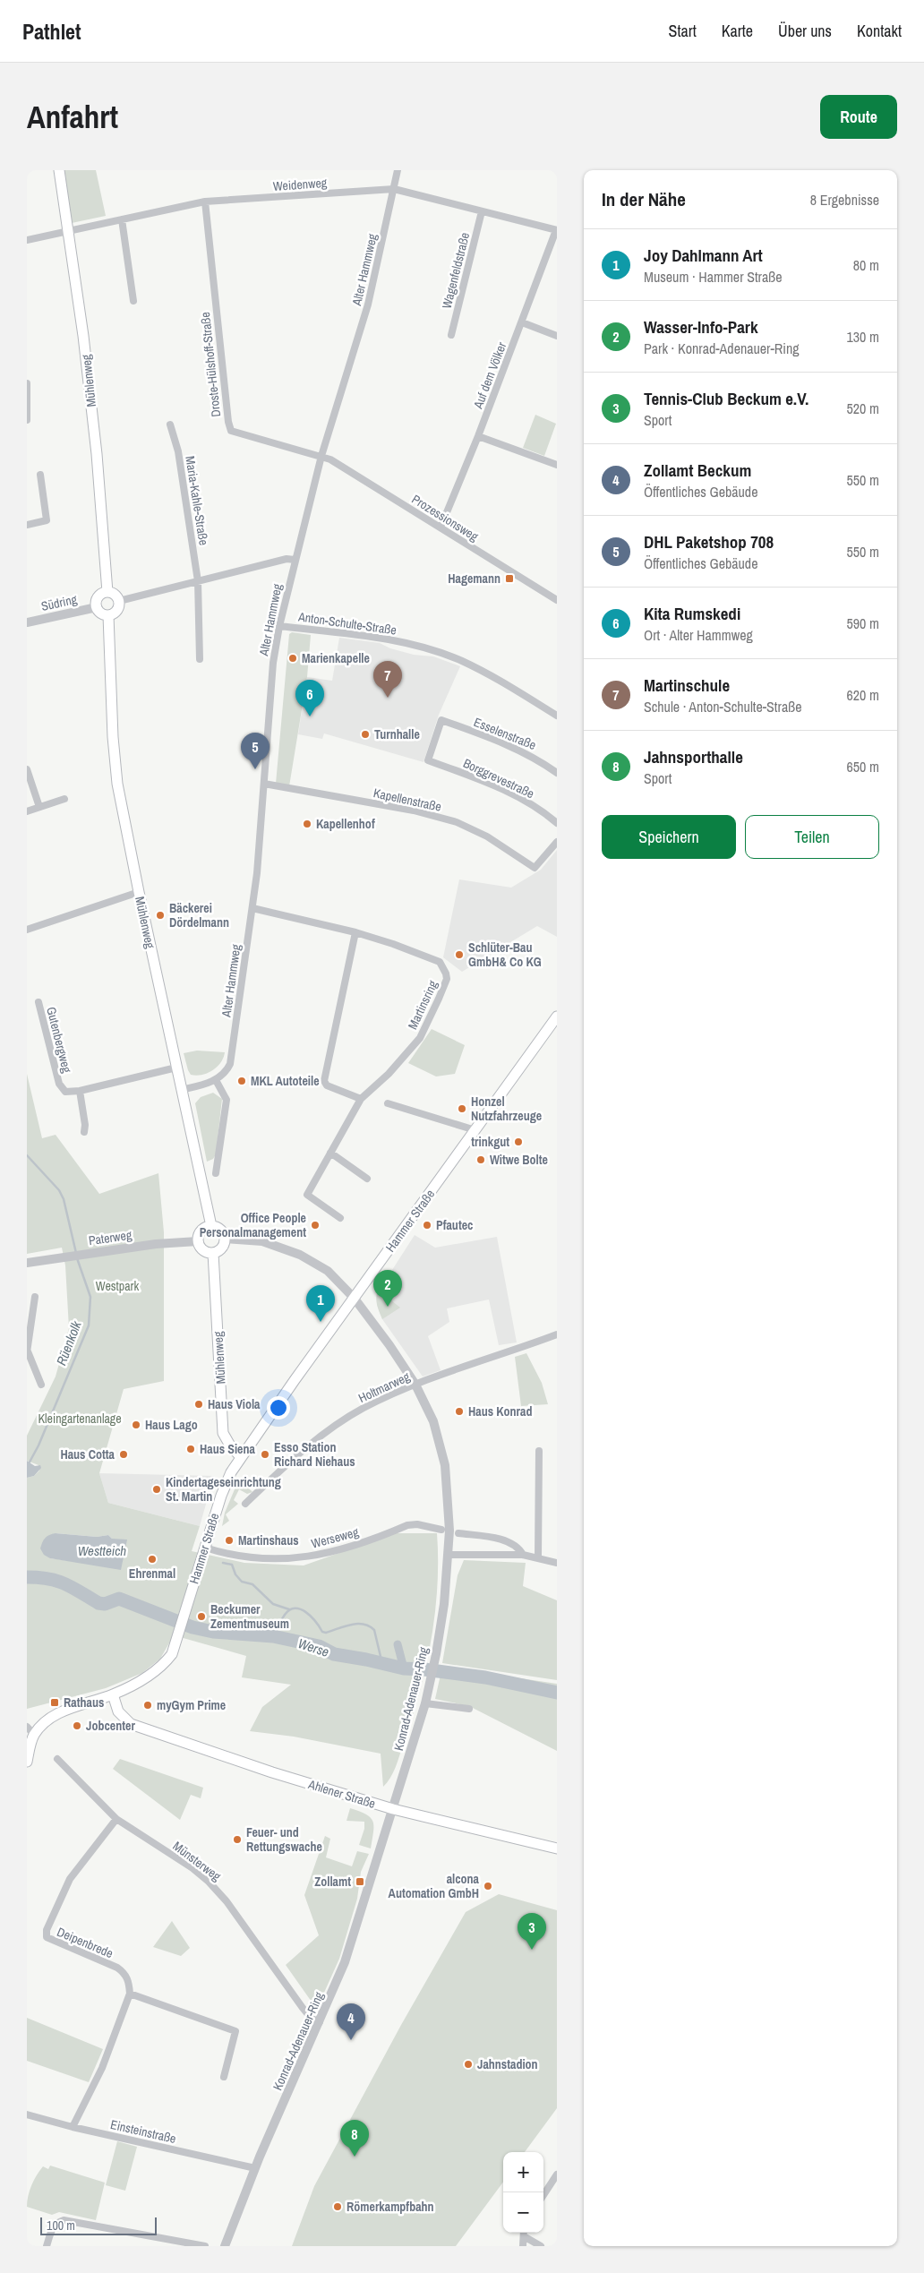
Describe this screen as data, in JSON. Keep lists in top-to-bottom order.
{
  "streets": {
    "main road": ["Mühlenweg", "Hammer Straße", "Ahlener Straße"],
    "street": [
      "Weidenweg",
      "Alter Hammweg",
      "Wagenfeldstraße",
      "Droste-Hülshoff-Straße",
      "Auf dem Völker",
      "Maria-Kahle-Straße",
      "Prozessionsweg",
      "Südring",
      "Anton-Schulte-Straße",
      "Esselenstraße",
      "Borggrevestraße",
      "Kapellenstraße",
      "Martinsring",
      "Gutenbergweg",
      "Paterweg",
      "Holtmarweg",
      "Werseweg",
      "Konrad-Adenauer-Ring",
      "Münsterweg",
      "Deipenbrede",
      "Einsteinstraße"
    ]
  },
  "crossings": [
    ["Weidenweg", "Alter Hammweg"],
    ["Weidenweg", "Wagenfeldstraße"],
    ["Weidenweg", "Droste-Hülshoff-Straße"],
    ["Weidenweg", "Auf dem Völker"],
    ["Weidenweg", "Mühlenweg"],
    ["Alter Hammweg", "Droste-Hülshoff-Straße"],
    ["Alter Hammweg", "Prozessionsweg"],
    ["Alter Hammweg", "Anton-Schulte-Straße"],
    ["Alter Hammweg", "Kapellenstraße"],
    ["Alter Hammweg", "Martinsring"],
    ["Droste-Hülshoff-Straße", "Prozessionsweg"],
    ["Auf dem Völker", "Prozessionsweg"],
    ["Mühlenweg", "Südring"],
    ["Mühlenweg", "Hammer Straße"],
    ["Mühlenweg", "Paterweg"],
    ["Mühlenweg", "Konrad-Adenauer-Ring"],
    ["Esselenstraße", "Borggrevestraße"],
    ["Hammer Straße", "Werseweg"],
    ["Hammer Straße", "Konrad-Adenauer-Ring"],
    ["Hammer Straße", "Ahlener Straße"],
    ["Paterweg", "Konrad-Adenauer-Ring"],
    ["Holtmarweg", "Konrad-Adenauer-Ring"],
    ["Konrad-Adenauer-Ring", "Ahlener Straße"],
    ["Konrad-Adenauer-Ring", "Münsterweg"],
    ["Konrad-Adenauer-Ring", "Einsteinstraße"],
    ["Münsterweg", "Deipenbrede"]
  ],
  "water": ["Rüenkolk", "Westteich", "Werse"],
  "parks": ["Westpark", "Kleingartenanlage"],
  "places": {
    "transit": ["Hagemann", "Rathaus", "Zollamt"],
    "other": [
      "Marienkapelle",
      "Turnhalle",
      "Kapellenhof",
      "Bäckerei Dördelmann",
      "Schlüter-Bau GmbH& Co KG",
      "MKL Autoteile",
      "Honzel Nutzfahrzeuge",
      "trinkgut",
      "Witwe Bolte",
      "Office People Personalmanagement",
      "Pfautec",
      "Haus Viola",
      "Haus Konrad",
      "Haus Lago",
      "Haus Siena",
      "Haus Cotta",
      "Esso Station Richard Niehaus",
      "Kindertageseinrichtung St. Martin",
      "Martinshaus",
      "Ehrenmal",
      "Beckumer Zementmuseum",
      "myGym Prime",
      "Jobcenter",
      "Feuer- und Rettungswache",
      "alcona Automation GmbH",
      "Jahnstadion",
      "Römerkampfbahn"
    ]
  },
  "scale_bar": "100 m",
  "page": {
    "header": "Pathlet",
    "nav": [
      "Start",
      "Karte",
      "Über uns",
      "Kontakt"
    ],
    "buttons": [
      "Route",
      ["Speichern", "Teilen"]
    ],
    "title": "Anfahrt",
    "heading": ["In der Nähe", "8 Ergebnisse"],
    "list": [
      {
        "mark": "1",
        "name": "Joy Dahlmann Art",
        "note": "Museum · Hammer Straße",
        "value": "80 m"
      },
      {
        "mark": "2",
        "name": "Wasser-Info-Park",
        "note": "Park · Konrad-Adenauer-Ring",
        "value": "130 m"
      },
      {
        "mark": "3",
        "name": "Tennis-Club Beckum e.V.",
        "note": "Sport",
        "value": "520 m"
      },
      {
        "mark": "4",
        "name": "Zollamt Beckum",
        "note": "Öffentliches Gebäude",
        "value": "550 m"
      },
      {
        "mark": "5",
        "name": "DHL Paketshop 708",
        "note": "Öffentliches Gebäude",
        "value": "550 m"
      },
      {
        "mark": "6",
        "name": "Kita Rumskedi",
        "note": "Ort · Alter Hammweg",
        "value": "590 m"
      },
      {
        "mark": "7",
        "name": "Martinschule",
        "note": "Schule · Anton-Schulte-Straße",
        "value": "620 m"
      },
      {
        "mark": "8",
        "name": "Jahnsporthalle",
        "note": "Sport",
        "value": "650 m"
      }
    ],
    "pins": [
      "7",
      "6",
      "5",
      "2",
      "1",
      "3",
      "4",
      "8"
    ],
    "map_buttons": ["+", "−"],
    "scale": "100 m"
  }
}
